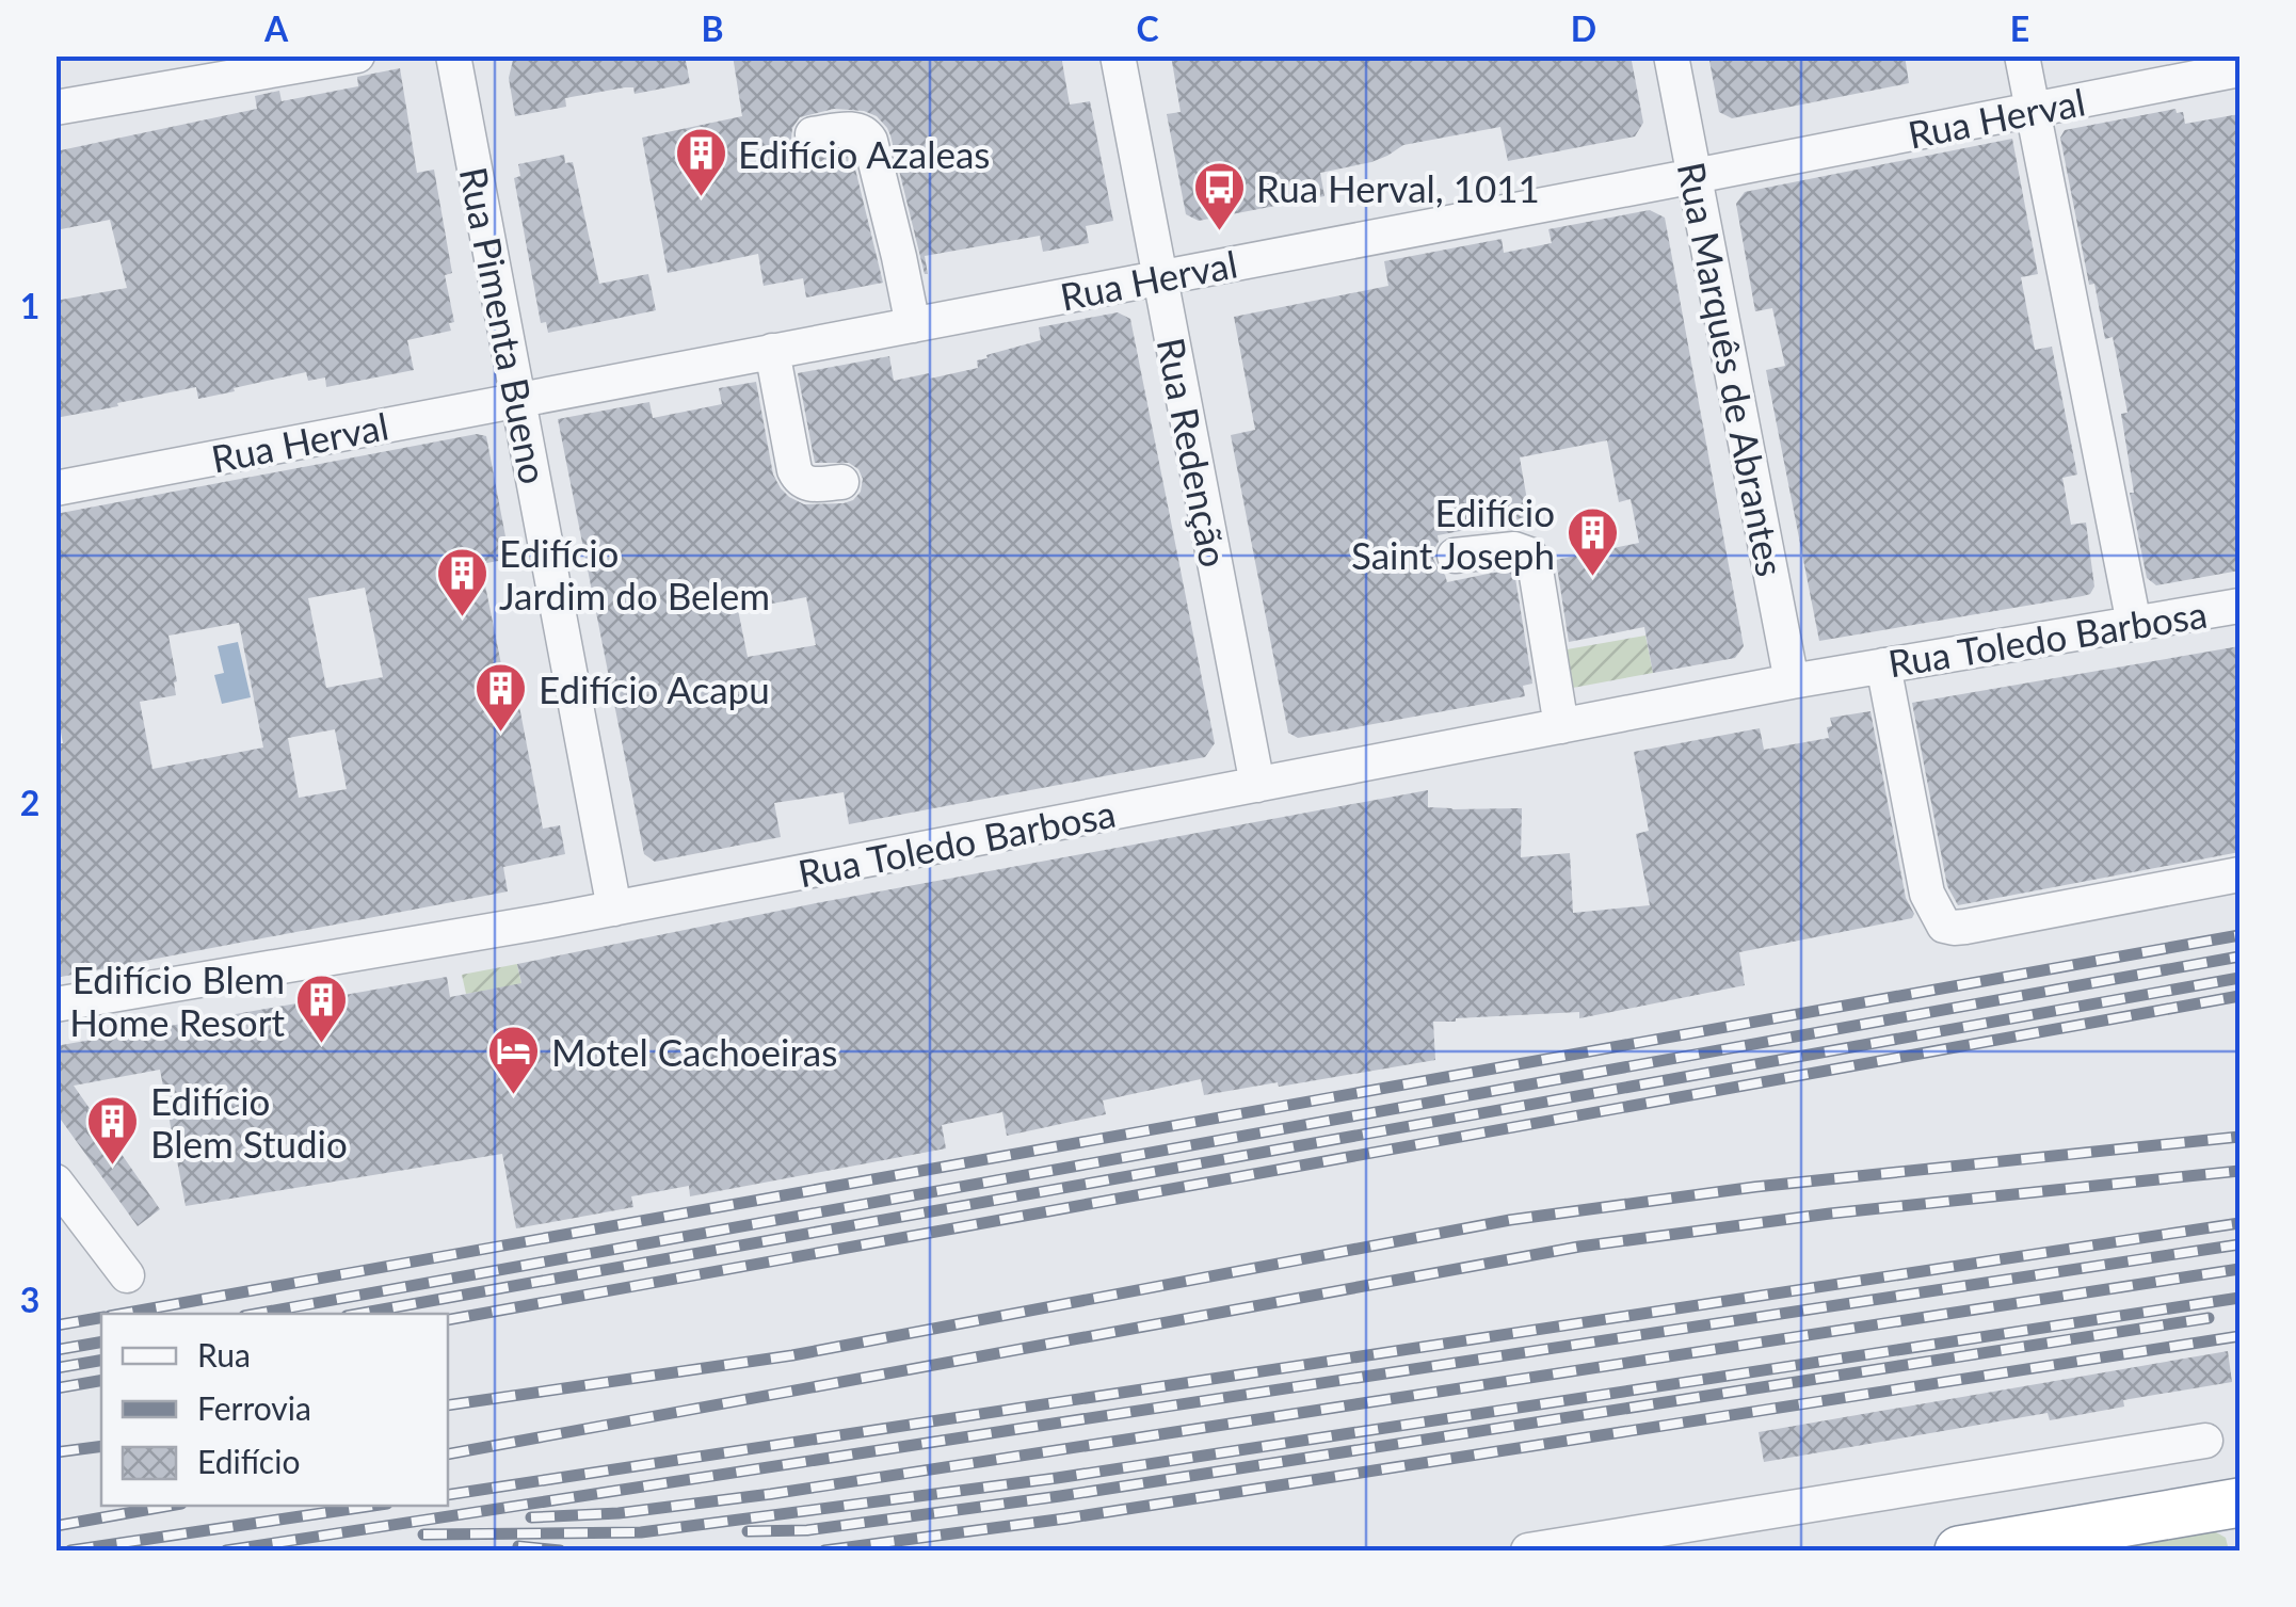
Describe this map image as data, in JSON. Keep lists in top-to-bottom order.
{
  "streets": {
    "street": [
      "Rua Herval",
      "Rua Pimenta Bueno",
      "Rua Marquês de Abrantes",
      "Rua Redenção",
      "Rua Toledo Barbosa"
    ]
  },
  "crossings": [
    ["Rua Herval", "Rua Pimenta Bueno"],
    ["Rua Herval", "Rua Marquês de Abrantes"],
    ["Rua Herval", "Rua Redenção"],
    ["Rua Pimenta Bueno", "Rua Toledo Barbosa"],
    ["Rua Marquês de Abrantes", "Rua Toledo Barbosa"],
    ["Rua Redenção", "Rua Toledo Barbosa"]
  ],
  "places": {
    "building": [
      "Edifício Azaleas",
      "Edifício Saint Joseph",
      "Edifício Jardim do Belem",
      "Edifício Acapu",
      "Edifício Blem Home Resort",
      "Edifício Blem Studio"
    ],
    "bus stop": ["Rua Herval, 1011"],
    "hotel": ["Motel Cachoeiras"]
  },
  "legend": ["Rua", "Ferrovia", "Edifício"],
  "grid": {
    "columns": [
      "A",
      "B",
      "C",
      "D",
      "E"
    ],
    "rows": ["1", "2", "3"]
  }
}
